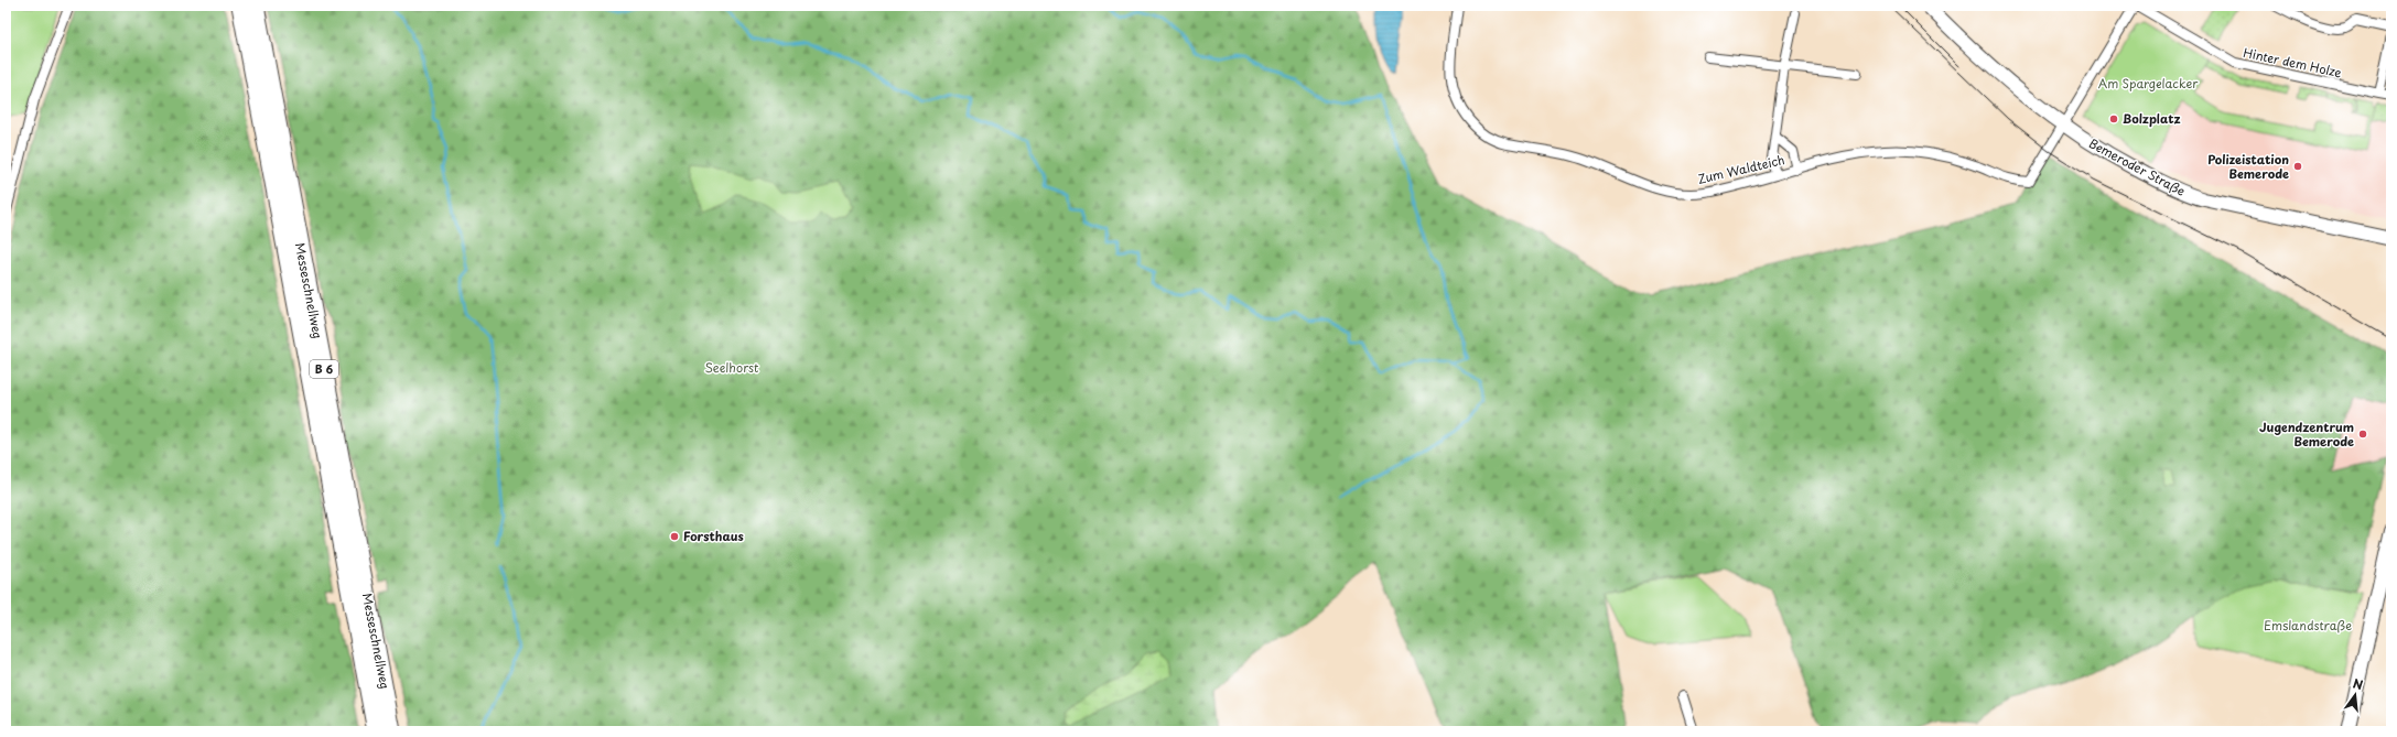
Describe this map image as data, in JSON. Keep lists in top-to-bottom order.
{
  "streets": {
    "highway": ["Messeschnellweg", "B 6"],
    "main road": ["Bemeroder Straße"],
    "street": ["Hinter dem Holze", "Zum Waldteich"]
  },
  "crossings": [
    ["Bemeroder Straße", "Zum Waldteich"]
  ],
  "parks": ["Am Spargelacker", "Seelhorst", "Emslandstraße"],
  "places": [
    "Bolzplatz",
    "Polizeistation Bemerode",
    "Jugendzentrum Bemerode",
    "Forsthaus"
  ],
  "north": "top"
}
